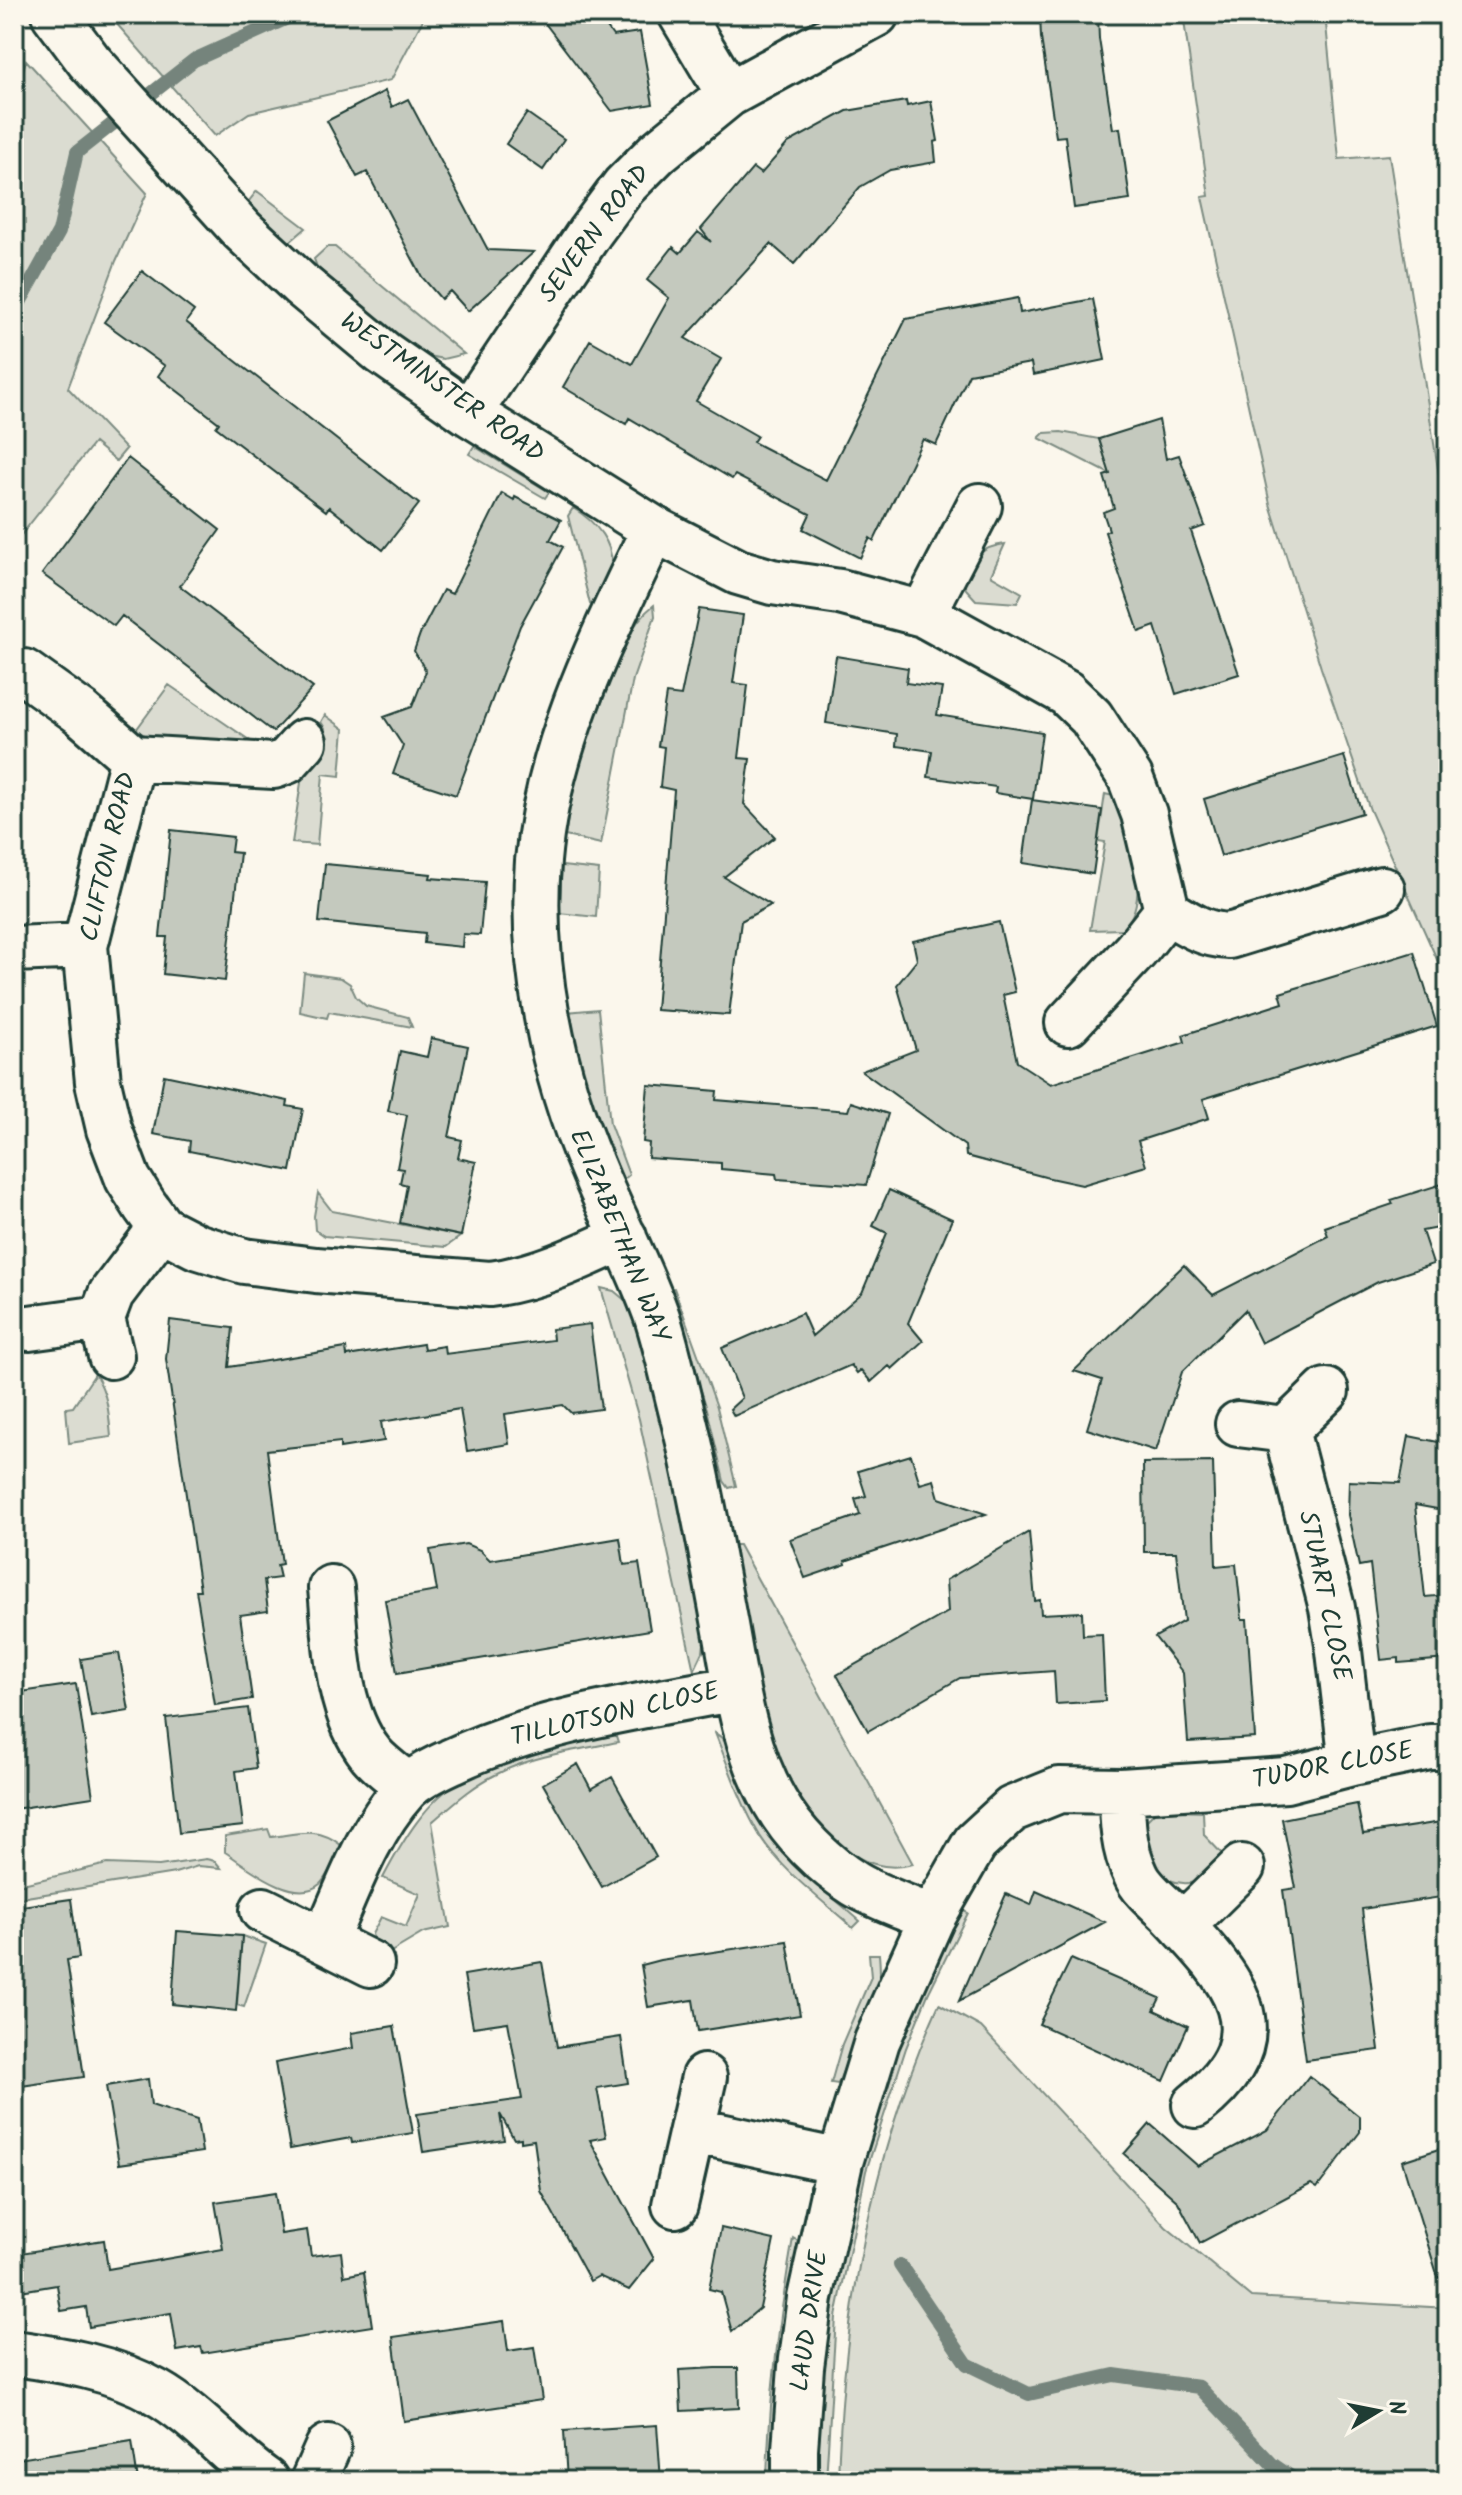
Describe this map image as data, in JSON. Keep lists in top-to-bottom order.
{
  "streets": {
    "street": [
      "SEVERN ROAD",
      "WESTMINSTER ROAD",
      "CLIFTON ROAD",
      "ELIZABETHAN WAY",
      "STUART CLOSE",
      "TILLOTSON CLOSE",
      "TUDOR CLOSE",
      "LAUD DRIVE"
    ]
  },
  "crossings": [
    ["SEVERN ROAD", "WESTMINSTER ROAD"],
    ["WESTMINSTER ROAD", "ELIZABETHAN WAY"],
    ["CLIFTON ROAD", "ELIZABETHAN WAY"],
    ["ELIZABETHAN WAY", "TILLOTSON CLOSE"],
    ["ELIZABETHAN WAY", "TUDOR CLOSE"],
    ["ELIZABETHAN WAY", "LAUD DRIVE"],
    ["STUART CLOSE", "TUDOR CLOSE"],
    ["TUDOR CLOSE", "LAUD DRIVE"]
  ],
  "north": "right"
}
